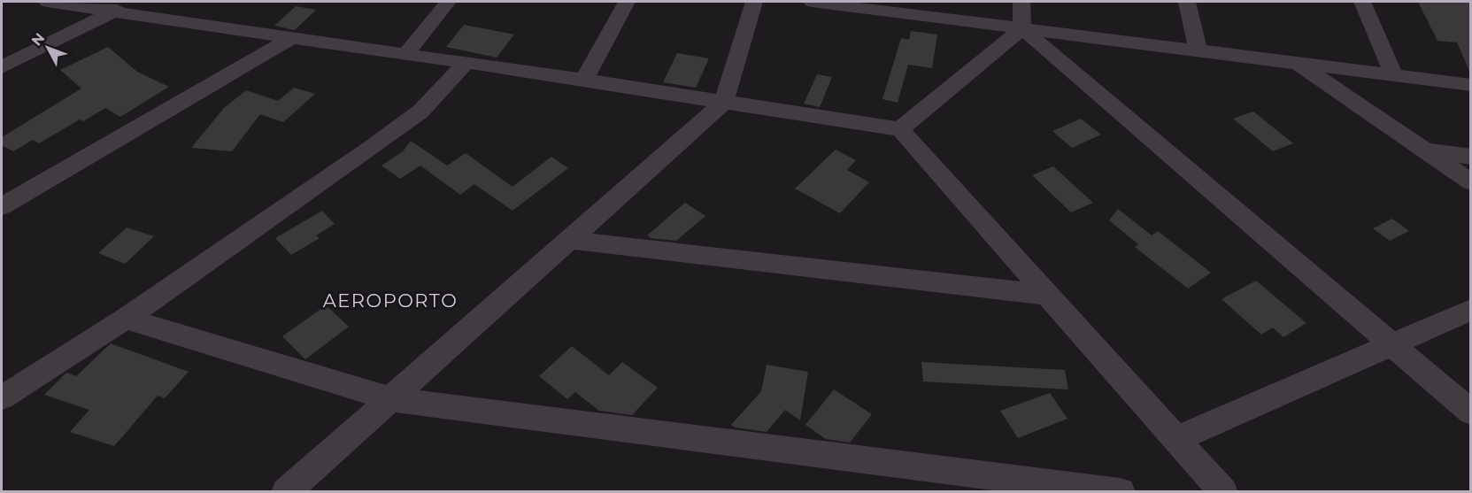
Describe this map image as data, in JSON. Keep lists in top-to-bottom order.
{
  "districts": ["AEROPORTO"],
  "north": "top left"
}
